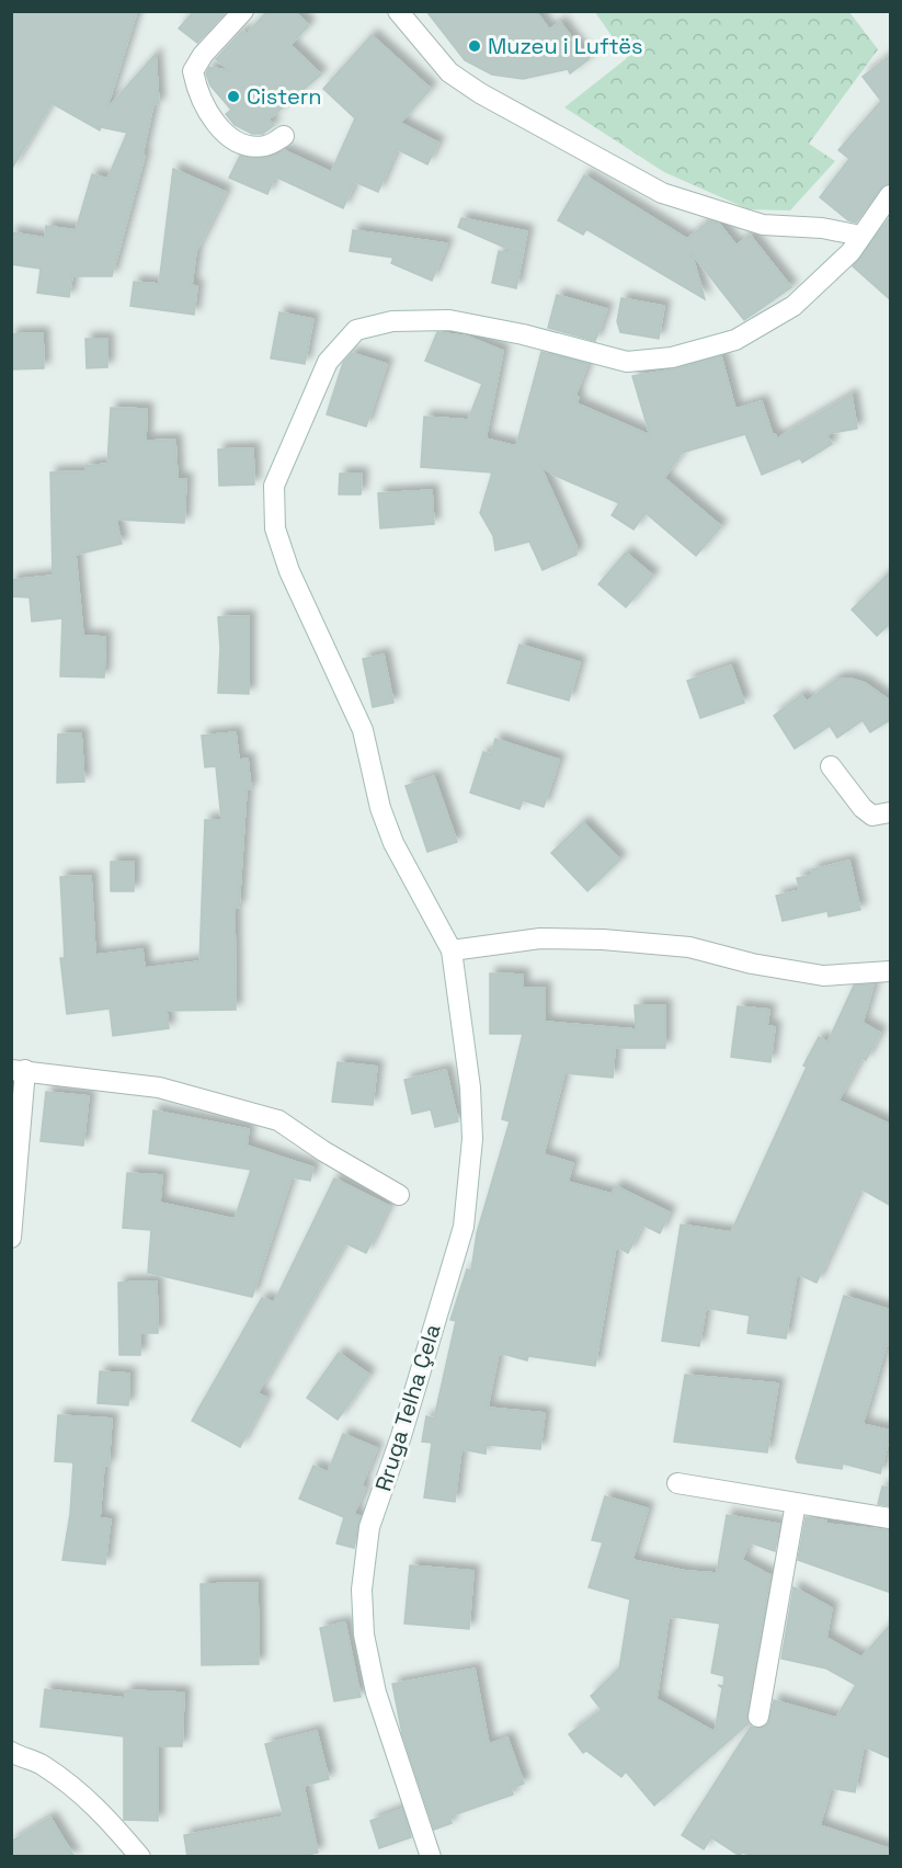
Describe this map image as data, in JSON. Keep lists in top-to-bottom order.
{
  "streets": {
    "street": ["Rruga Telha Çela"]
  },
  "places": ["Muzeu i Luftës", "Cistern"]
}
